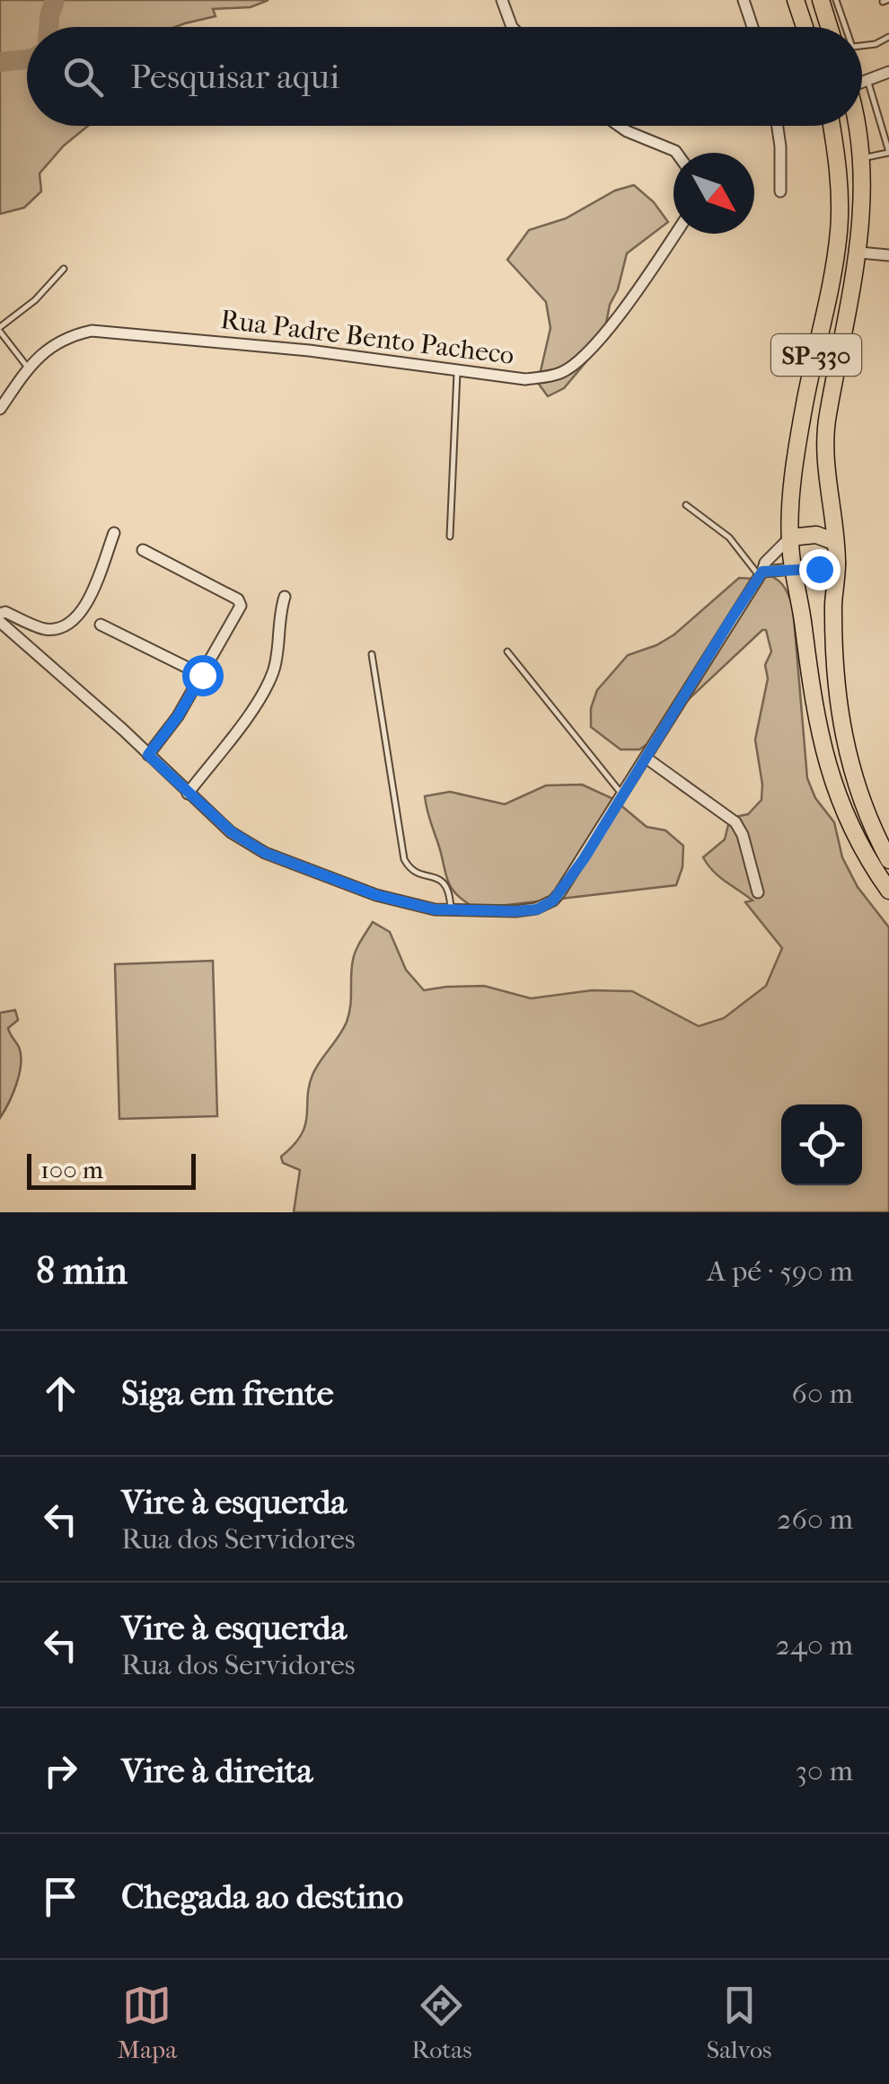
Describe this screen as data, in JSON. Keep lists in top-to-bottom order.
{
  "streets": {
    "main road": ["SP-330"],
    "street": ["Rua Padre Bento Pacheco"]
  },
  "scale_bar": "100 m",
  "north": "bottom right",
  "page": {
    "search": "Pesquisar aqui",
    "scale": "100 m",
    "heading": ["8 min", "A pé · 590 m"],
    "list": [
      ["Siga em frente", "60 m"],
      ["Vire à esquerda", "Rua dos Servidores", "260 m"],
      ["Vire à esquerda", "Rua dos Servidores", "240 m"],
      ["Vire à direita", "30 m"],
      "Chegada ao destino"
    ],
    "nav": ["Mapa", "Rotas", "Salvos"]
  }
}
